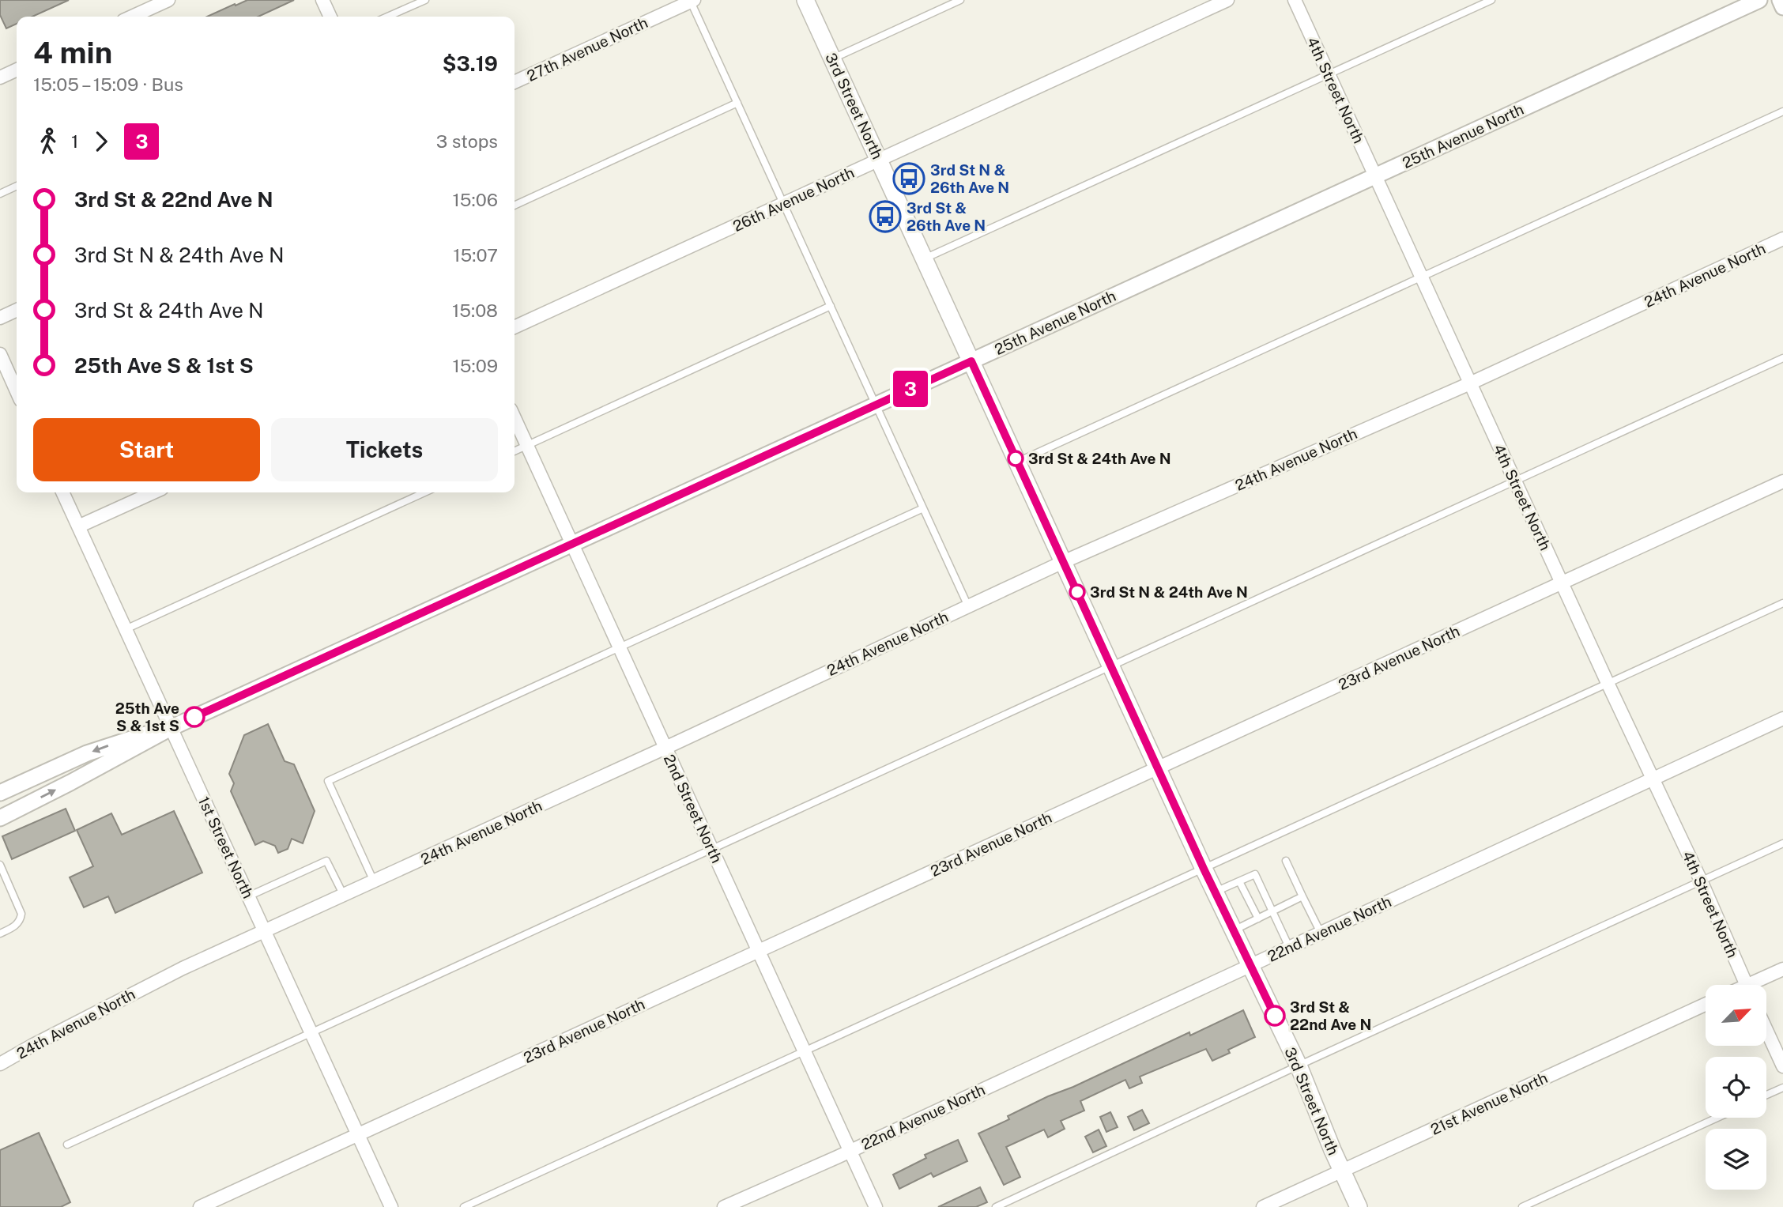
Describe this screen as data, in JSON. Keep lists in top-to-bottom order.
{
  "streets": {
    "main road": ["3rd Street North"],
    "street": [
      "27th Avenue North",
      "4th Street North",
      "25th Avenue North",
      "26th Avenue North",
      "24th Avenue North",
      "23rd Avenue North",
      "2nd Street North",
      "1st Street North",
      "22nd Avenue North",
      "21st Avenue North"
    ]
  },
  "crossings": [
    ["4th Street North", "25th Avenue North"],
    ["4th Street North", "24th Avenue North"],
    ["4th Street North", "23rd Avenue North"],
    ["4th Street North", "22nd Avenue North"],
    ["3rd Street North", "25th Avenue North"],
    ["3rd Street North", "26th Avenue North"],
    ["3rd Street North", "24th Avenue North"],
    ["3rd Street North", "23rd Avenue North"],
    ["3rd Street North", "22nd Avenue North"],
    ["3rd Street North", "21st Avenue North"],
    ["25th Avenue North", "2nd Street North"],
    ["25th Avenue North", "1st Street North"],
    ["24th Avenue North", "2nd Street North"],
    ["24th Avenue North", "1st Street North"],
    ["23rd Avenue North", "2nd Street North"],
    ["23rd Avenue North", "1st Street North"],
    ["2nd Street North", "22nd Avenue North"]
  ],
  "places": {
    "bus stop": ["3rd St N & 26th Ave N", "3rd St & 26th Ave N"],
    "other": [
      "3rd St & 24th Ave N",
      "3rd St N & 24th Ave N",
      "25th Ave S & 1st S",
      "3rd St & 22nd Ave N"
    ]
  },
  "lines": ["bus line 3"],
  "north": "top right",
  "page": {
    "on_map": "3",
    "heading": ["4 min", "15:05 – 15:09 · Bus", "$3.19"],
    "legs": ["1", "3", "3 stops"],
    "list": [
      {
        "name": "3rd St & 22nd Ave N",
        "value": "15:06"
      },
      {
        "name": "3rd St N & 24th Ave N",
        "value": "15:07"
      },
      {
        "name": "3rd St & 24th Ave N",
        "value": "15:08"
      },
      {
        "name": "25th Ave S & 1st S",
        "value": "15:09"
      }
    ],
    "buttons": ["Start", "Tickets"]
  }
}
